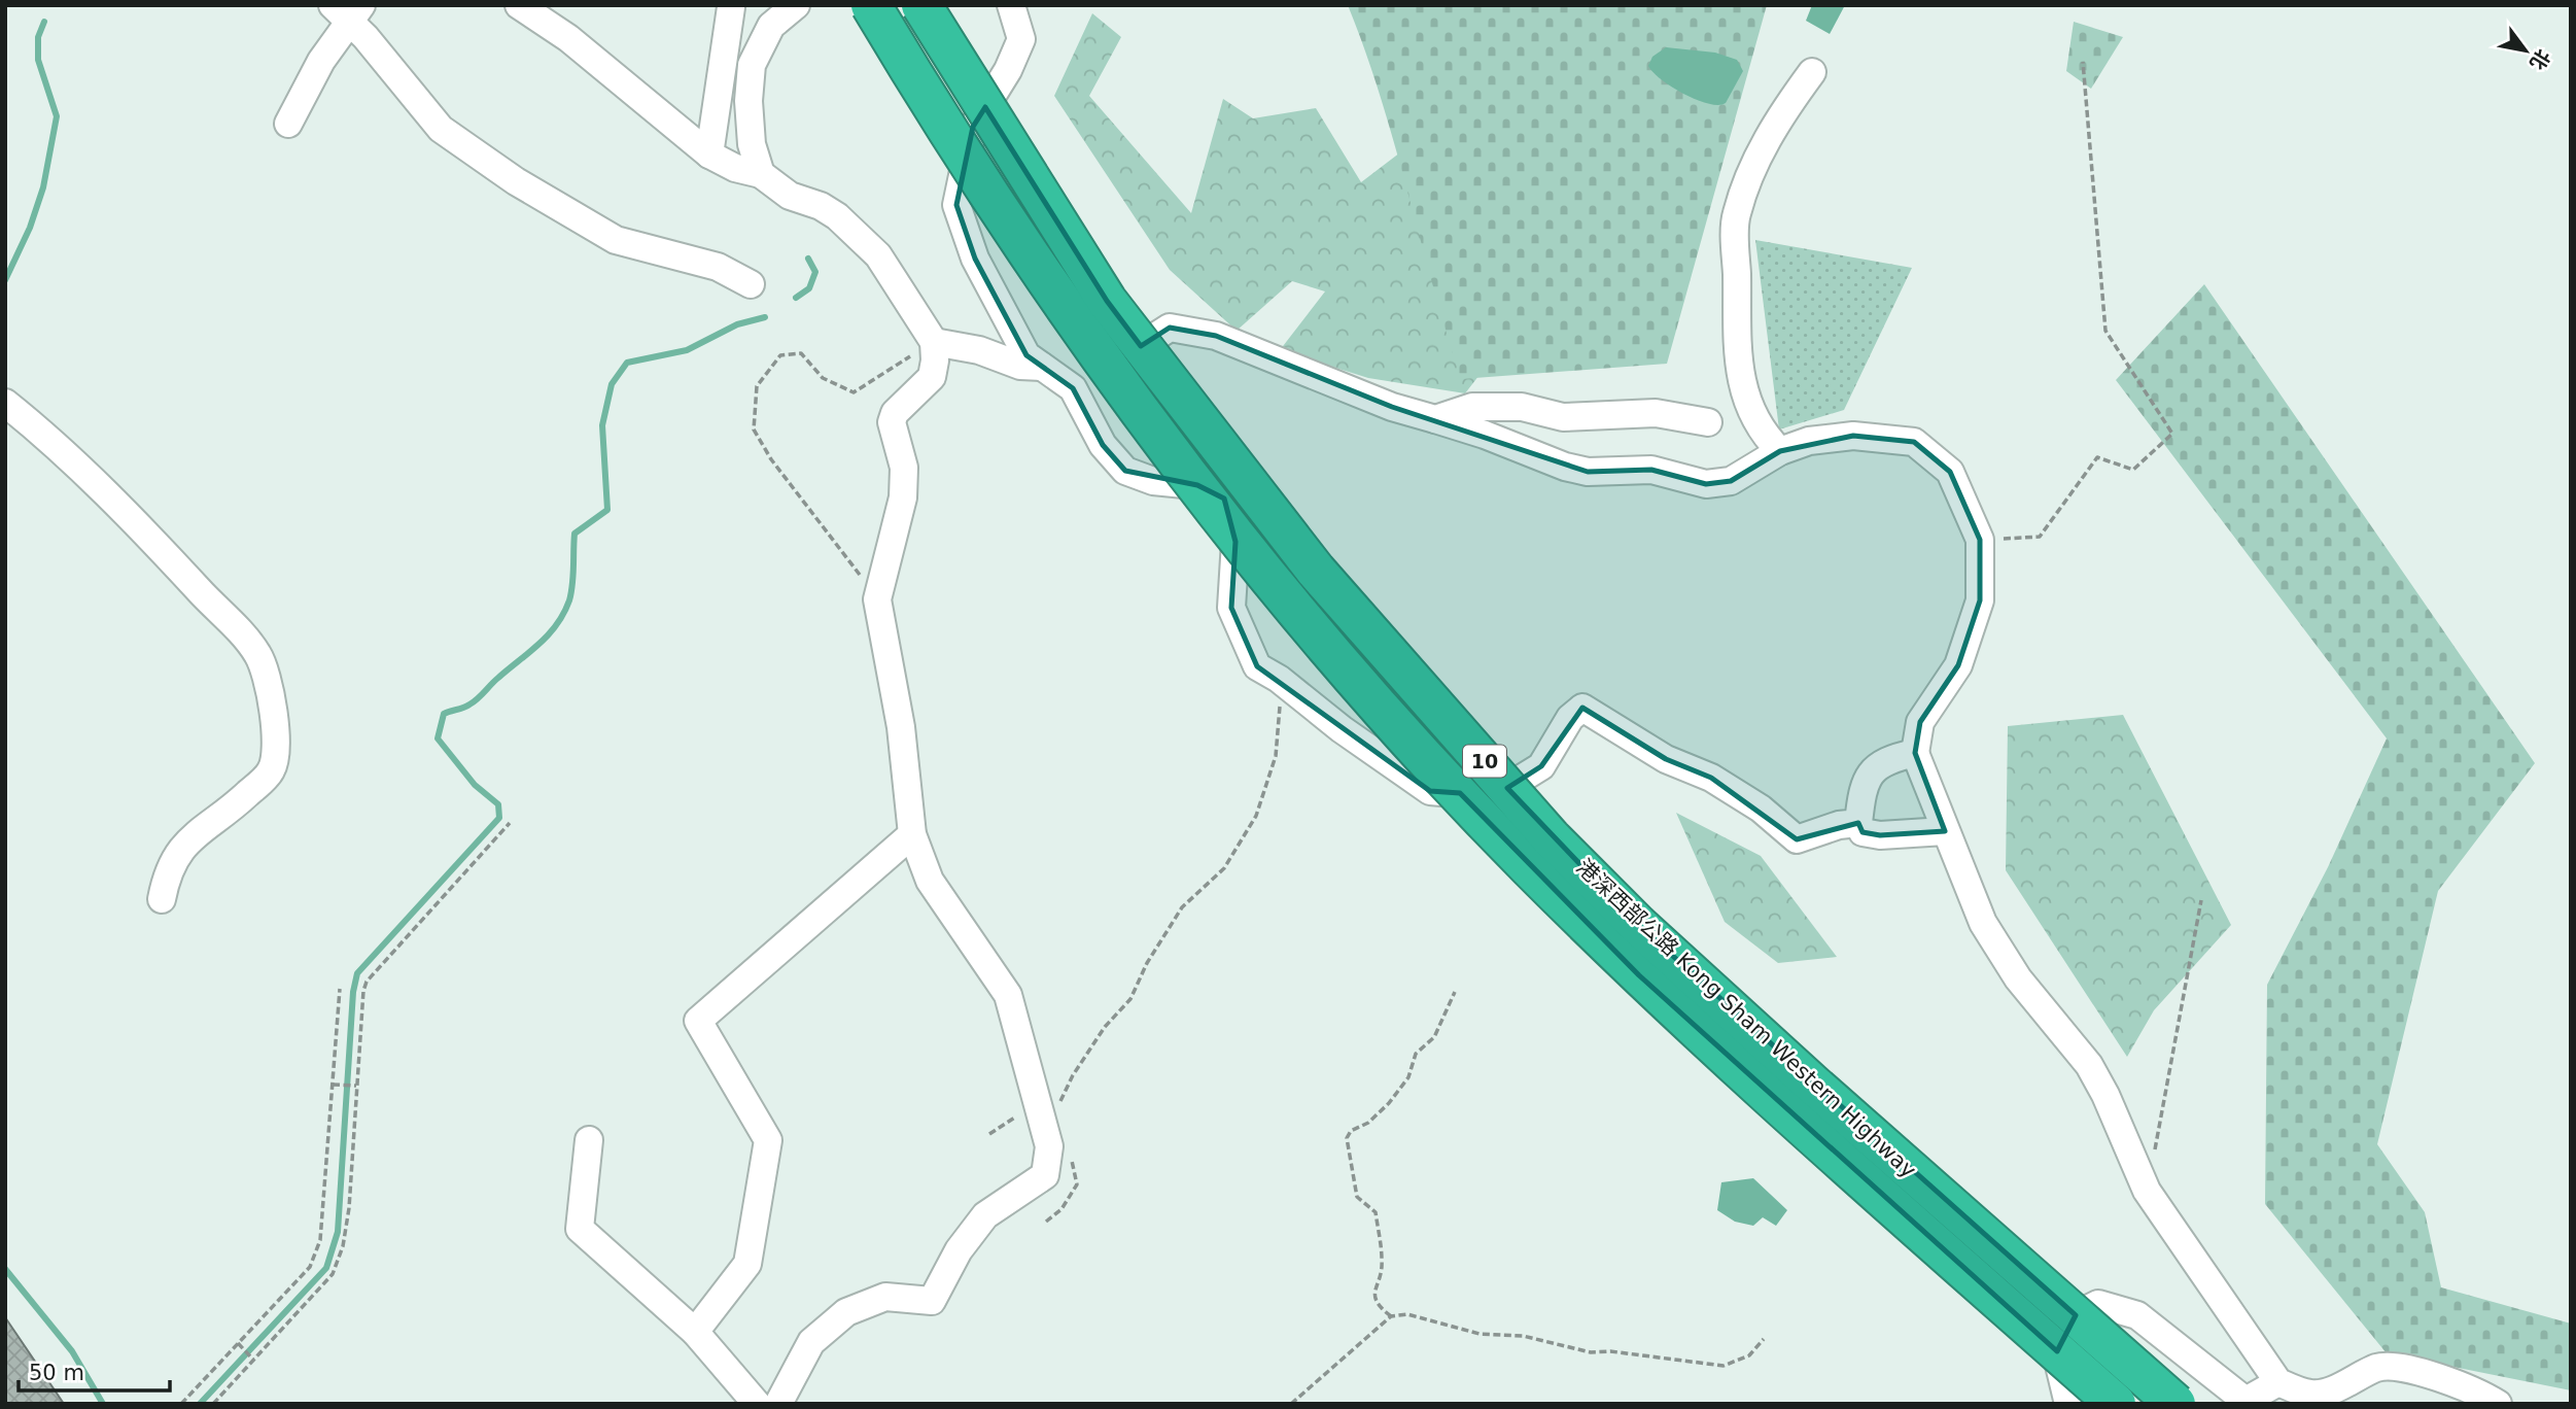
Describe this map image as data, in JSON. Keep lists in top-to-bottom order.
{
  "streets": {
    "highway": ["10", "港深西部公路 Kong Sham Western Highway"]
  },
  "scale_bar": "50 m",
  "north": "bottom right"
}
